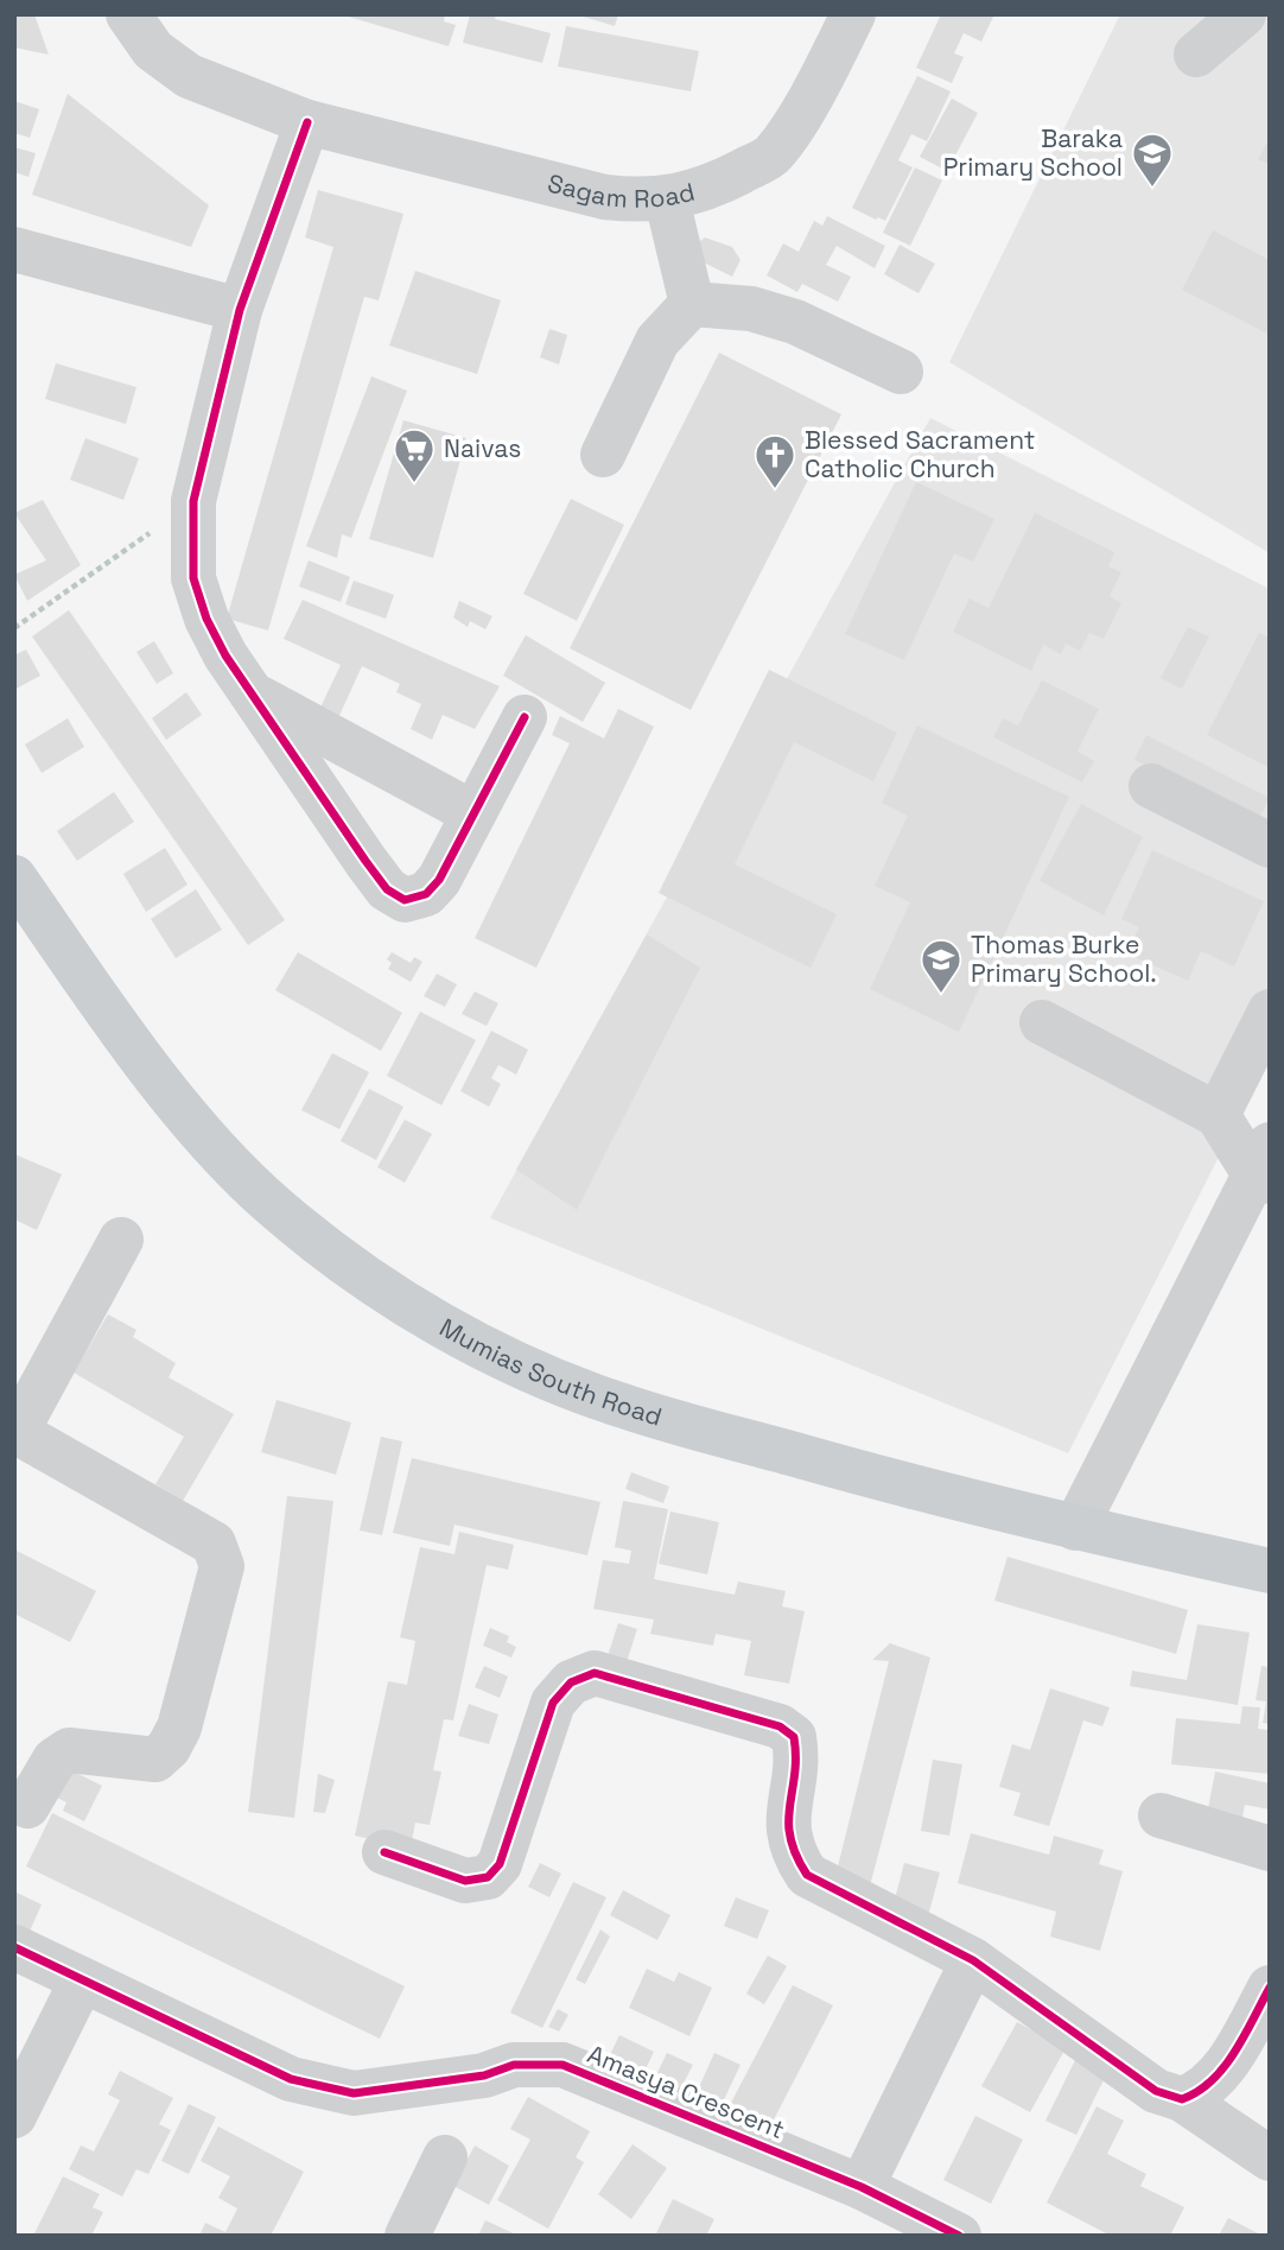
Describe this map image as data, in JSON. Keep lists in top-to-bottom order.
{
  "streets": {
    "main road": ["Mumias South Road"],
    "street": ["Sagam Road", "Amasya Crescent"]
  },
  "places": {
    "school or university": ["Baraka Primary School", "Thomas Burke Primary School."],
    "supermarket": ["Naivas"],
    "church": ["Blessed Sacrament Catholic Church"]
  }
}
